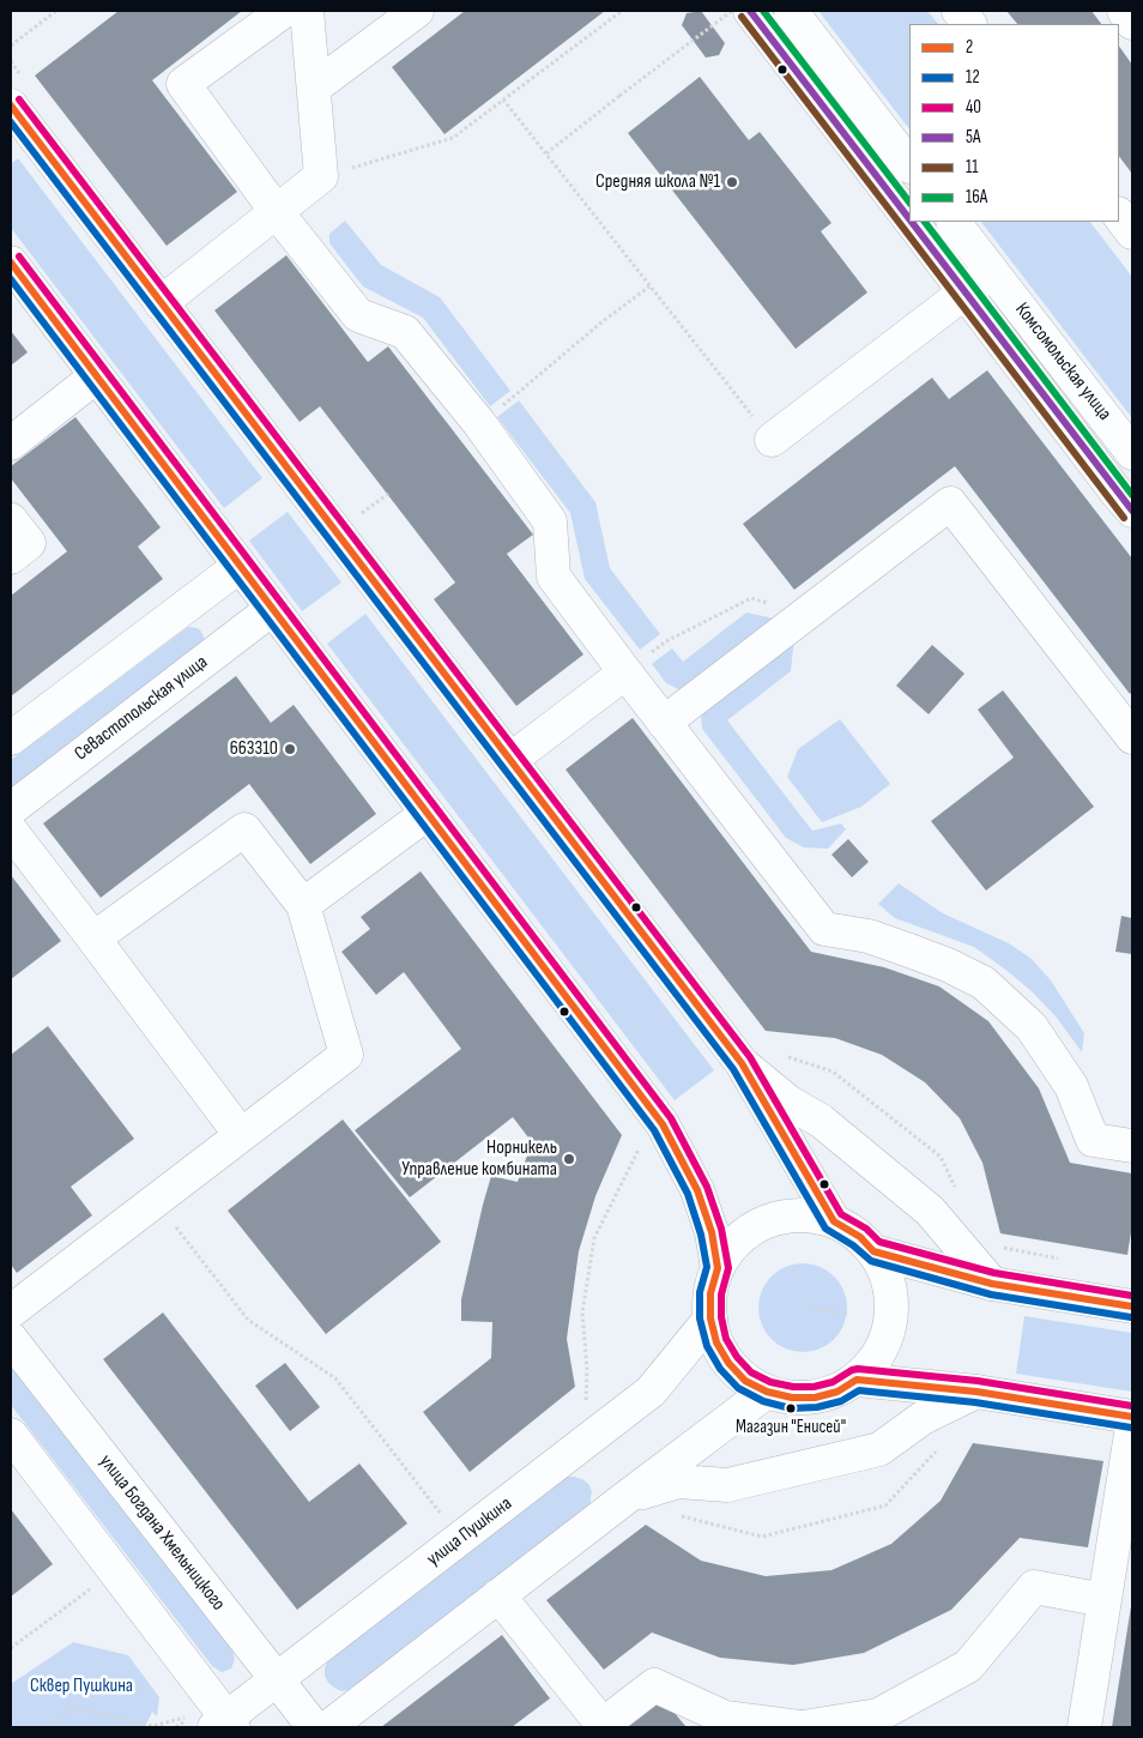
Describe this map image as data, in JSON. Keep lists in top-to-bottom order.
{
  "streets": {
    "street": [
      "Комсомольская улица",
      "Севастопольская улица",
      "улица Пушкина",
      "улица Богдана Хмельницкого"
    ]
  },
  "crossings": [
    ["улица Пушкина", "улица Богдана Хмельницкого"]
  ],
  "parks": ["Сквер Пушкина"],
  "places": [
    "Средняя школа №1",
    "663310",
    "Норникель Управление комбината",
    "Магазин \"Енисей\""
  ],
  "lines": [
    "transit line 5А",
    "transit line 16А",
    "transit line 11",
    "transit line 40",
    "transit line 2",
    "transit line 12"
  ],
  "legend": [
    "2",
    "12",
    "40",
    "5А",
    "11",
    "16А"
  ]
}
